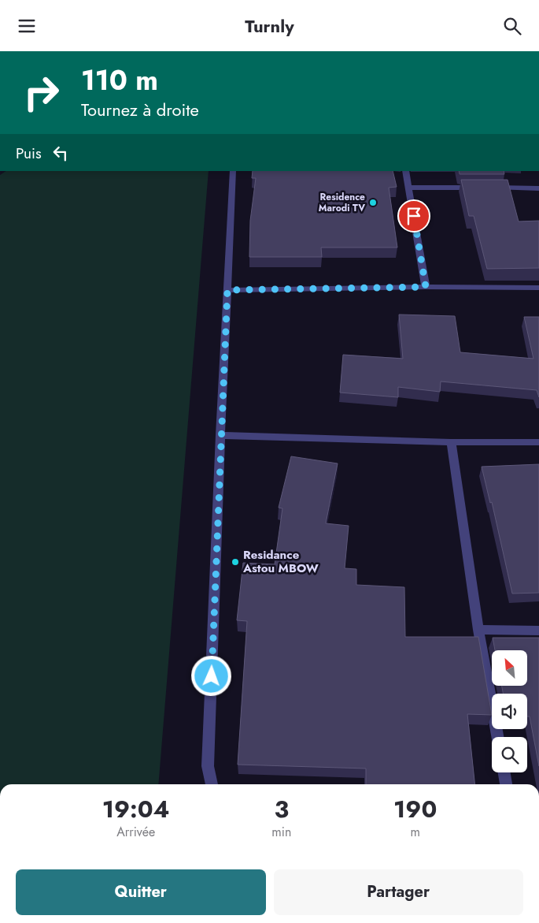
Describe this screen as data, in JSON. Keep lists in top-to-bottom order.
{
  "places": ["Residence Marodi TV", "Residance Astou MBOW"],
  "north": "top left",
  "page": {
    "header": "Turnly",
    "turn": ["110 m", "Tournez à droite"],
    "then": "Puis",
    "eta": [
      "19:04",
      "Arrivée",
      "3",
      "min",
      "190",
      "m"
    ],
    "buttons": ["Quitter", "Partager"]
  }
}
